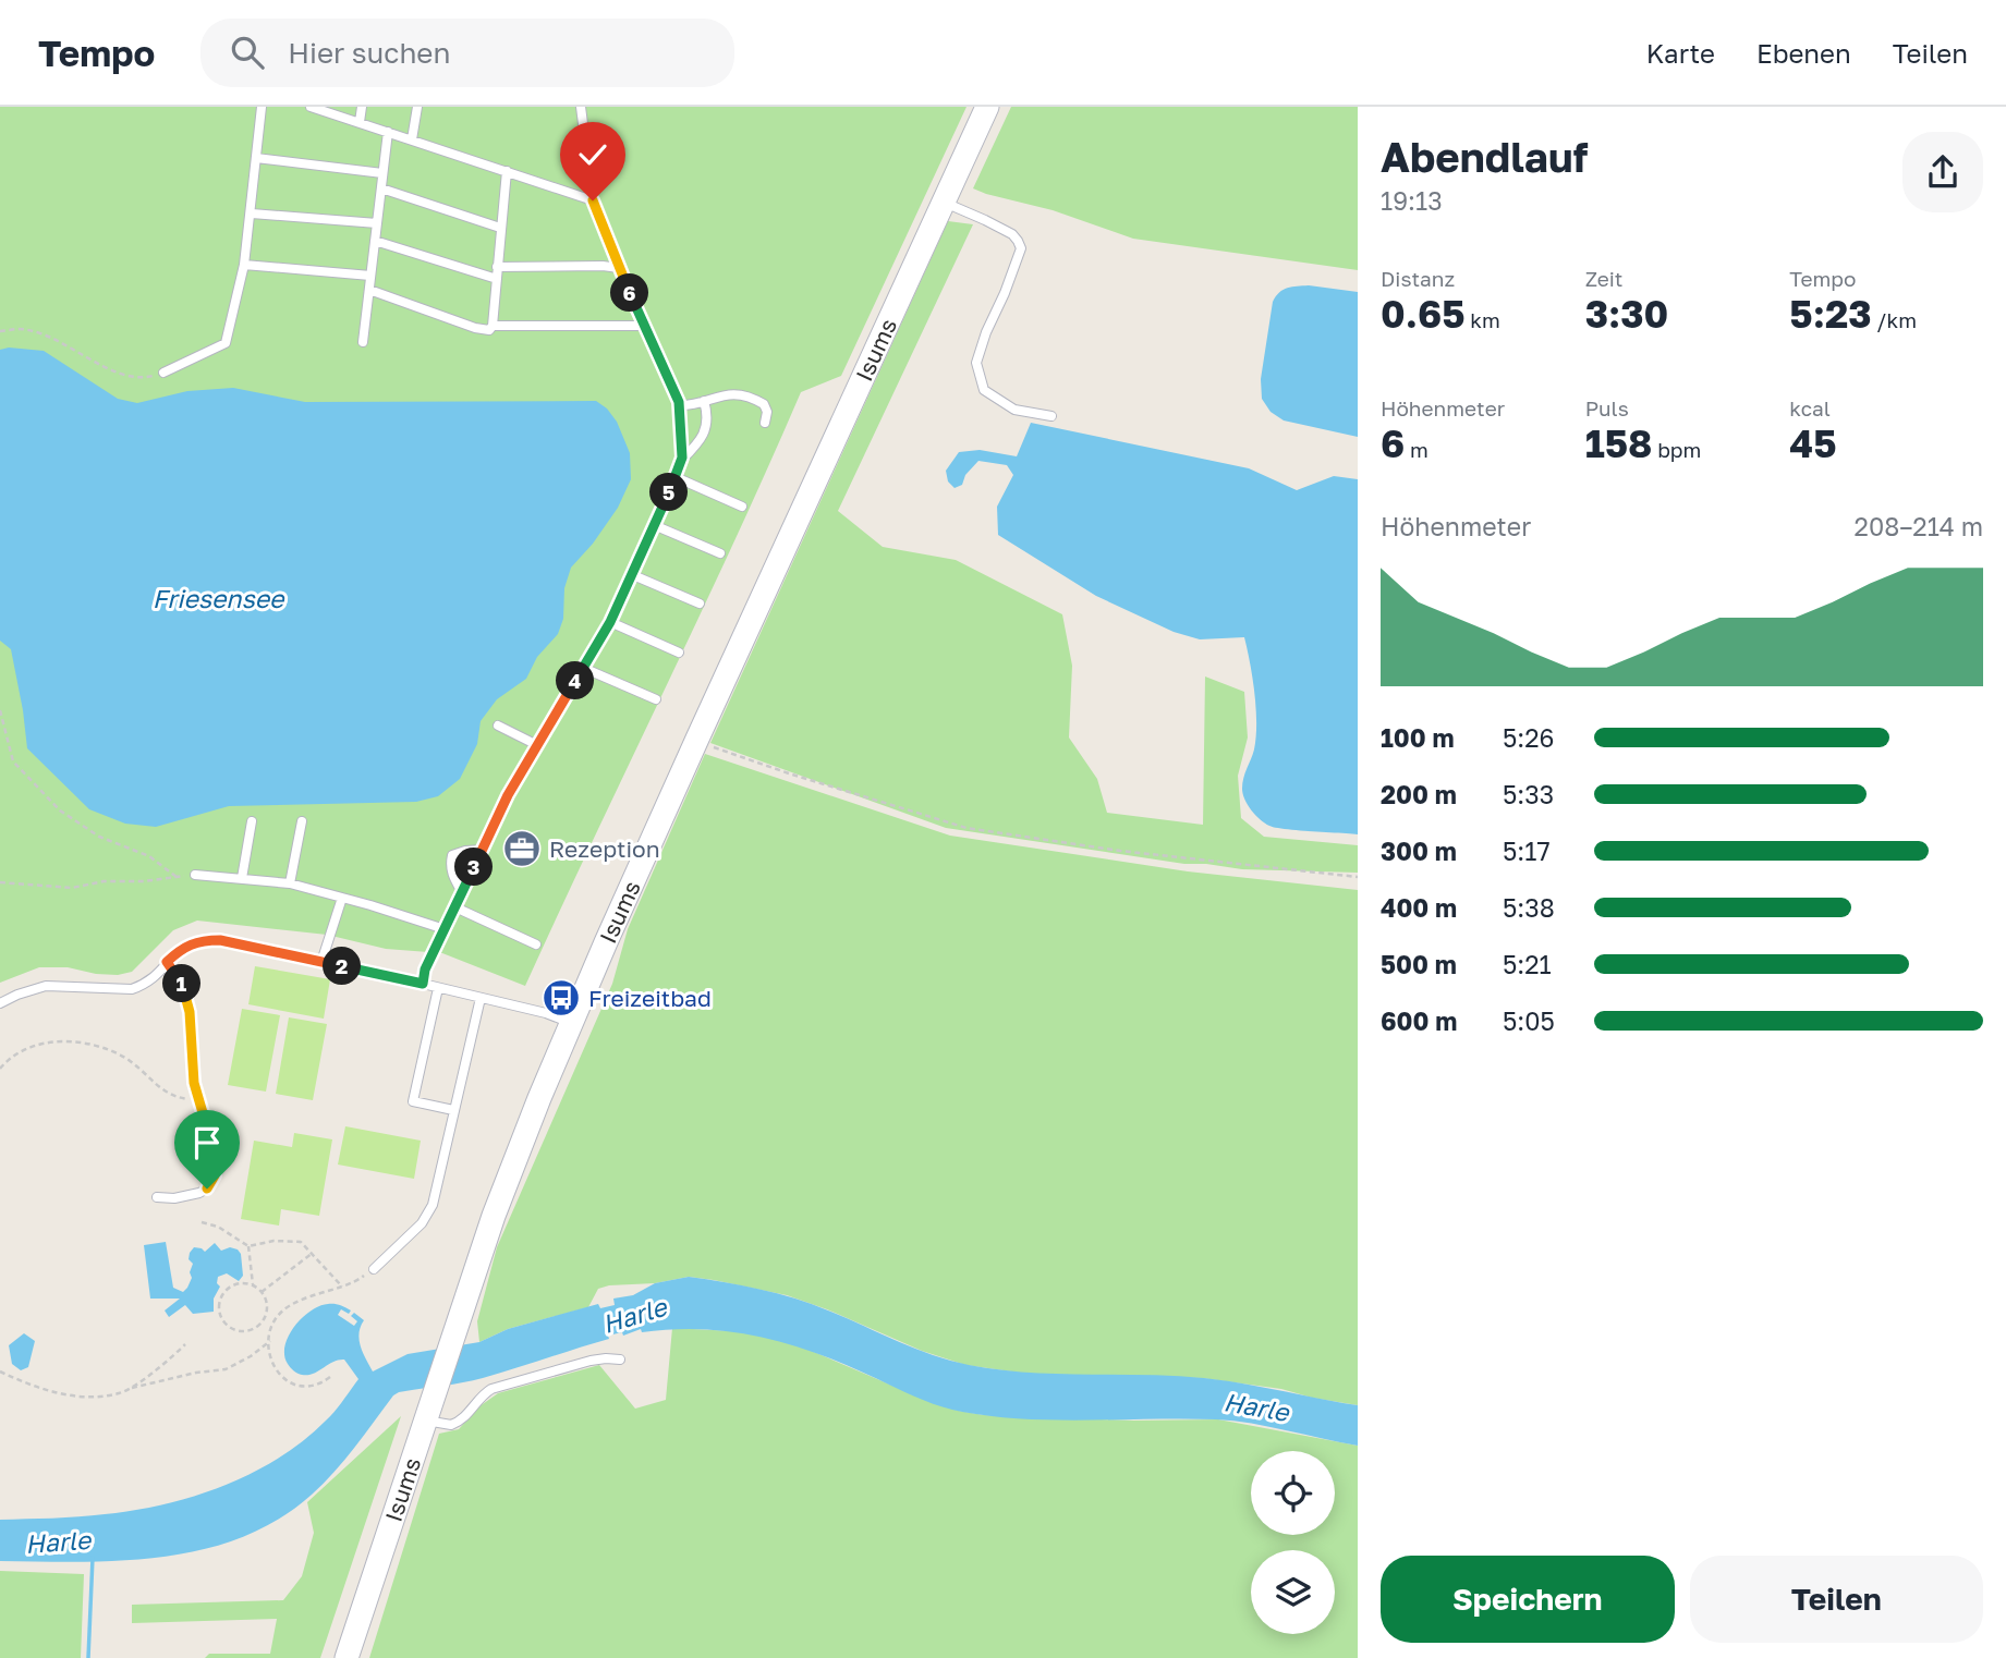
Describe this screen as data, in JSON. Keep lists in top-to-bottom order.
{
  "streets": {
    "main road": ["Isums"]
  },
  "water": ["Friesensee", "Harle"],
  "places": {
    "office": ["Rezeption"],
    "bus stop": ["Freizeitbad"]
  },
  "page": {
    "header": "Tempo",
    "search": "Hier suchen",
    "nav": ["Karte", "Ebenen", "Teilen"],
    "heading": ["Abendlauf", "19:13"],
    "stats": [
      ["Distanz", "0.65 km"],
      ["Zeit", "3:30"],
      ["Tempo", "5:23 /km"],
      ["Höhenmeter", "6 m"],
      ["Puls", "158 bpm"],
      ["kcal", "45"]
    ],
    "pins": [
      "6",
      "5",
      "4",
      "3",
      "2",
      "1"
    ],
    "chart": ["Höhenmeter", "208–214 m"],
    "list": [
      {
        "name": "100 m",
        "note": "5:26"
      },
      {
        "name": "200 m",
        "note": "5:33"
      },
      {
        "name": "300 m",
        "note": "5:17"
      },
      {
        "name": "400 m",
        "note": "5:38"
      },
      {
        "name": "500 m",
        "note": "5:21"
      },
      {
        "name": "600 m",
        "note": "5:05"
      }
    ],
    "buttons": ["Speichern", "Teilen"]
  }
}
